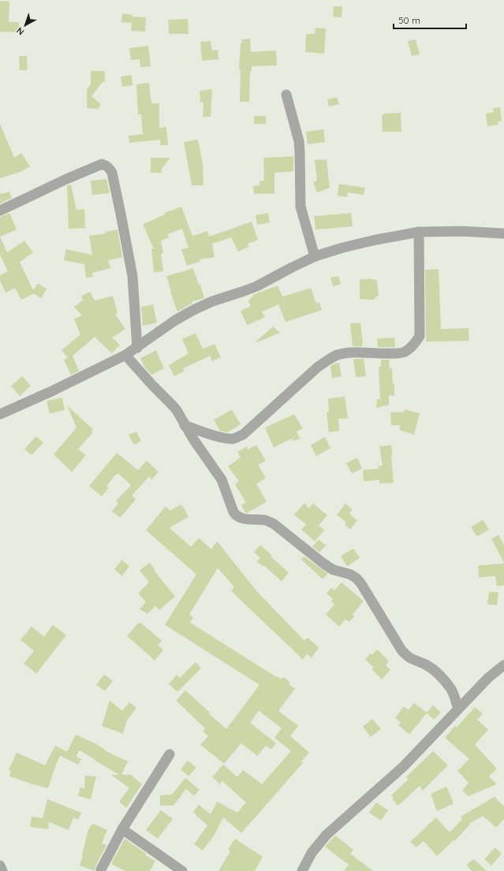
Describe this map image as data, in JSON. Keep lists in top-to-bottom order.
{
  "scale_bar": "50 m",
  "north": "bottom left"
}
